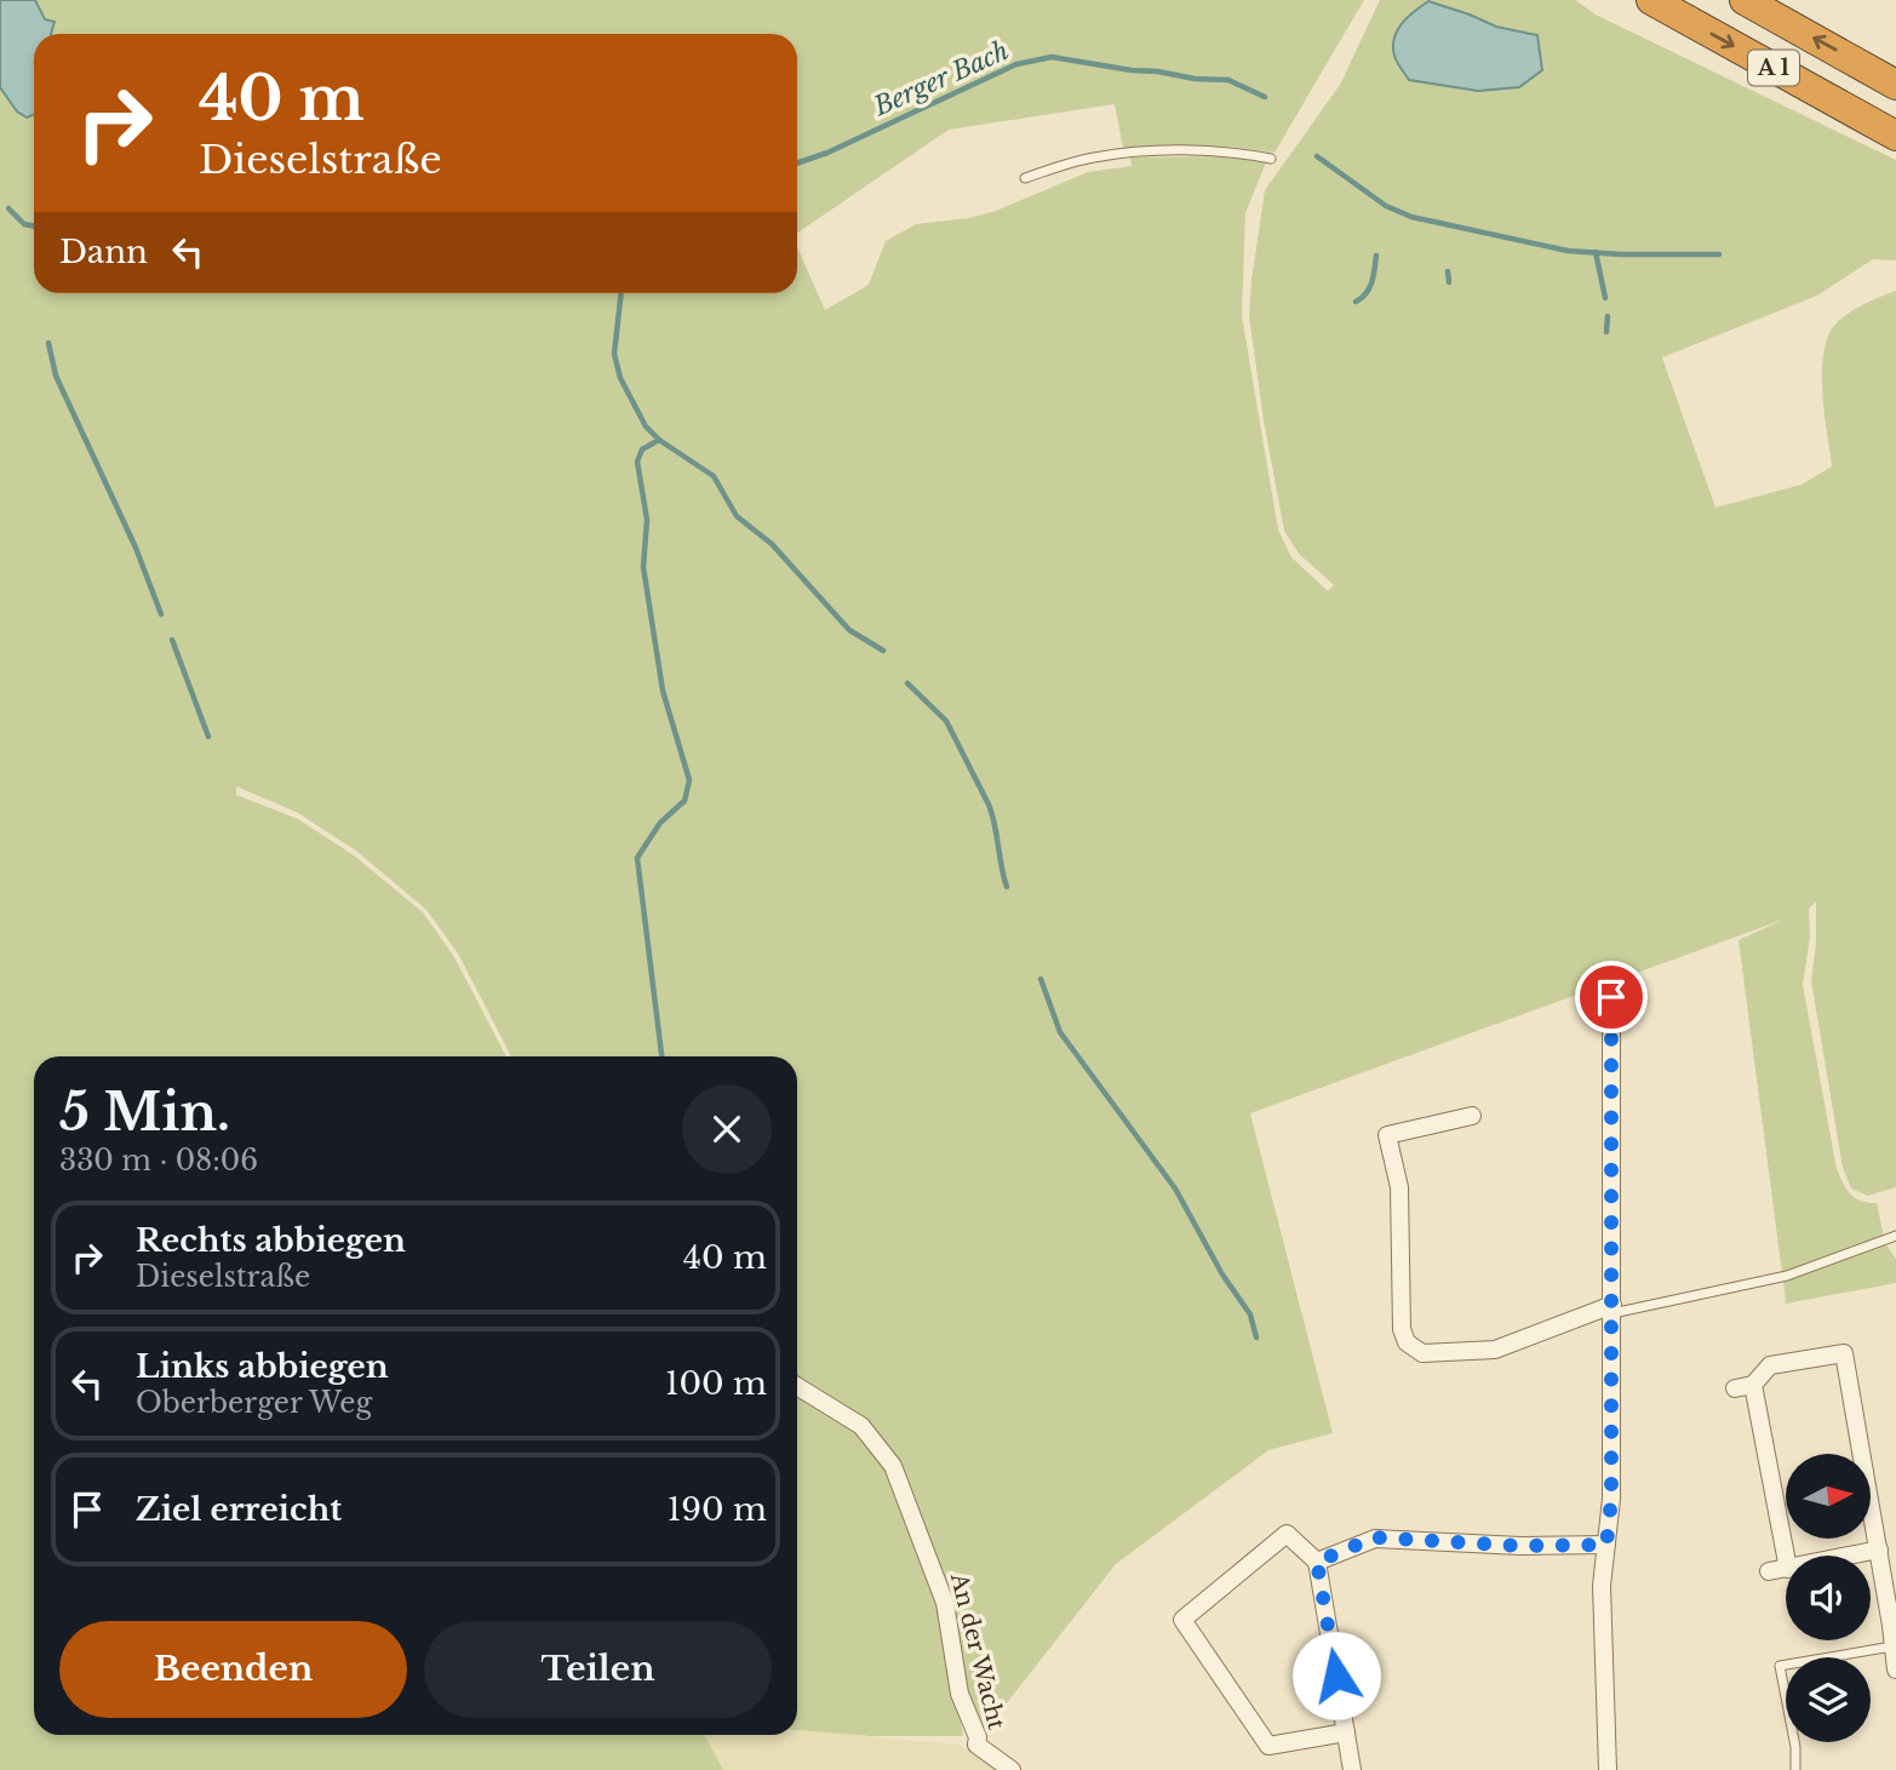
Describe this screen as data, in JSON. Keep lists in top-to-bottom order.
{
  "streets": {
    "highway": ["A 1"],
    "street": ["An der Wacht"]
  },
  "water": ["Berger Bach"],
  "north": "right",
  "page": {
    "turn": ["40 m", "Dieselstraße"],
    "then": "Dann",
    "heading": ["5 Min.", "330 m · 08:06"],
    "list": [
      {
        "name": "Rechts abbiegen",
        "note": "Dieselstraße",
        "value": "40 m"
      },
      {
        "name": "Links abbiegen",
        "note": "Oberberger Weg",
        "value": "100 m"
      },
      {
        "name": "Ziel erreicht",
        "value": "190 m"
      }
    ],
    "buttons": ["Beenden", "Teilen"]
  }
}
